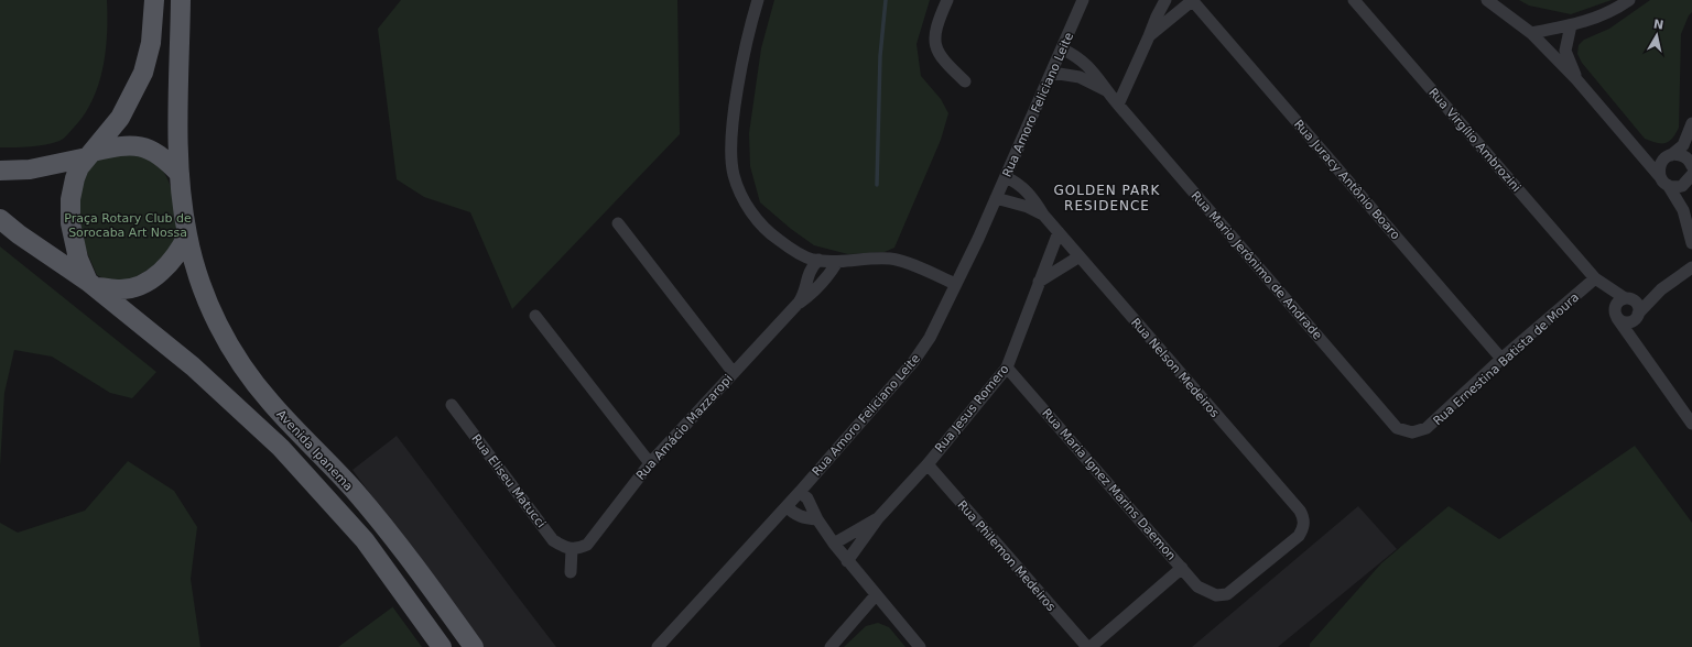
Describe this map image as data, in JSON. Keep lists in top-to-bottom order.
{
  "streets": {
    "main road": ["Avenida Ipanema"],
    "street": [
      "Rua Amoro Feliciano Leite",
      "Rua Virgílio Ambrozini",
      "Rua Juracy Antônio Boaro",
      "Rua Mario Jerônimo de Andrade",
      "Rua Ernestina Batista de Moura",
      "Rua Nelson Medeiros",
      "Rua Jesus Romero",
      "Rua Amácio Mazzaropi",
      "Rua Eliseu Matucci",
      "Rua Maria Ignez Marins Daemon",
      "Rua Philemon Medeiros"
    ]
  },
  "crossings": [
    ["Rua Amoro Feliciano Leite", "Rua Mario Jerônimo de Andrade"],
    ["Rua Amoro Feliciano Leite", "Rua Nelson Medeiros"],
    ["Rua Virgílio Ambrozini", "Rua Ernestina Batista de Moura"],
    ["Rua Juracy Antônio Boaro", "Rua Ernestina Batista de Moura"],
    ["Rua Mario Jerônimo de Andrade", "Rua Ernestina Batista de Moura"],
    ["Rua Nelson Medeiros", "Rua Jesus Romero"],
    ["Rua Nelson Medeiros", "Rua Maria Ignez Marins Daemon"],
    ["Rua Jesus Romero", "Rua Maria Ignez Marins Daemon"],
    ["Rua Jesus Romero", "Rua Philemon Medeiros"],
    ["Rua Amácio Mazzaropi", "Rua Eliseu Matucci"]
  ],
  "districts": ["GOLDEN PARK RESIDENCE"],
  "parks": ["Praça Rotary Club de Sorocaba Art Nossa"],
  "north": "top"
}
